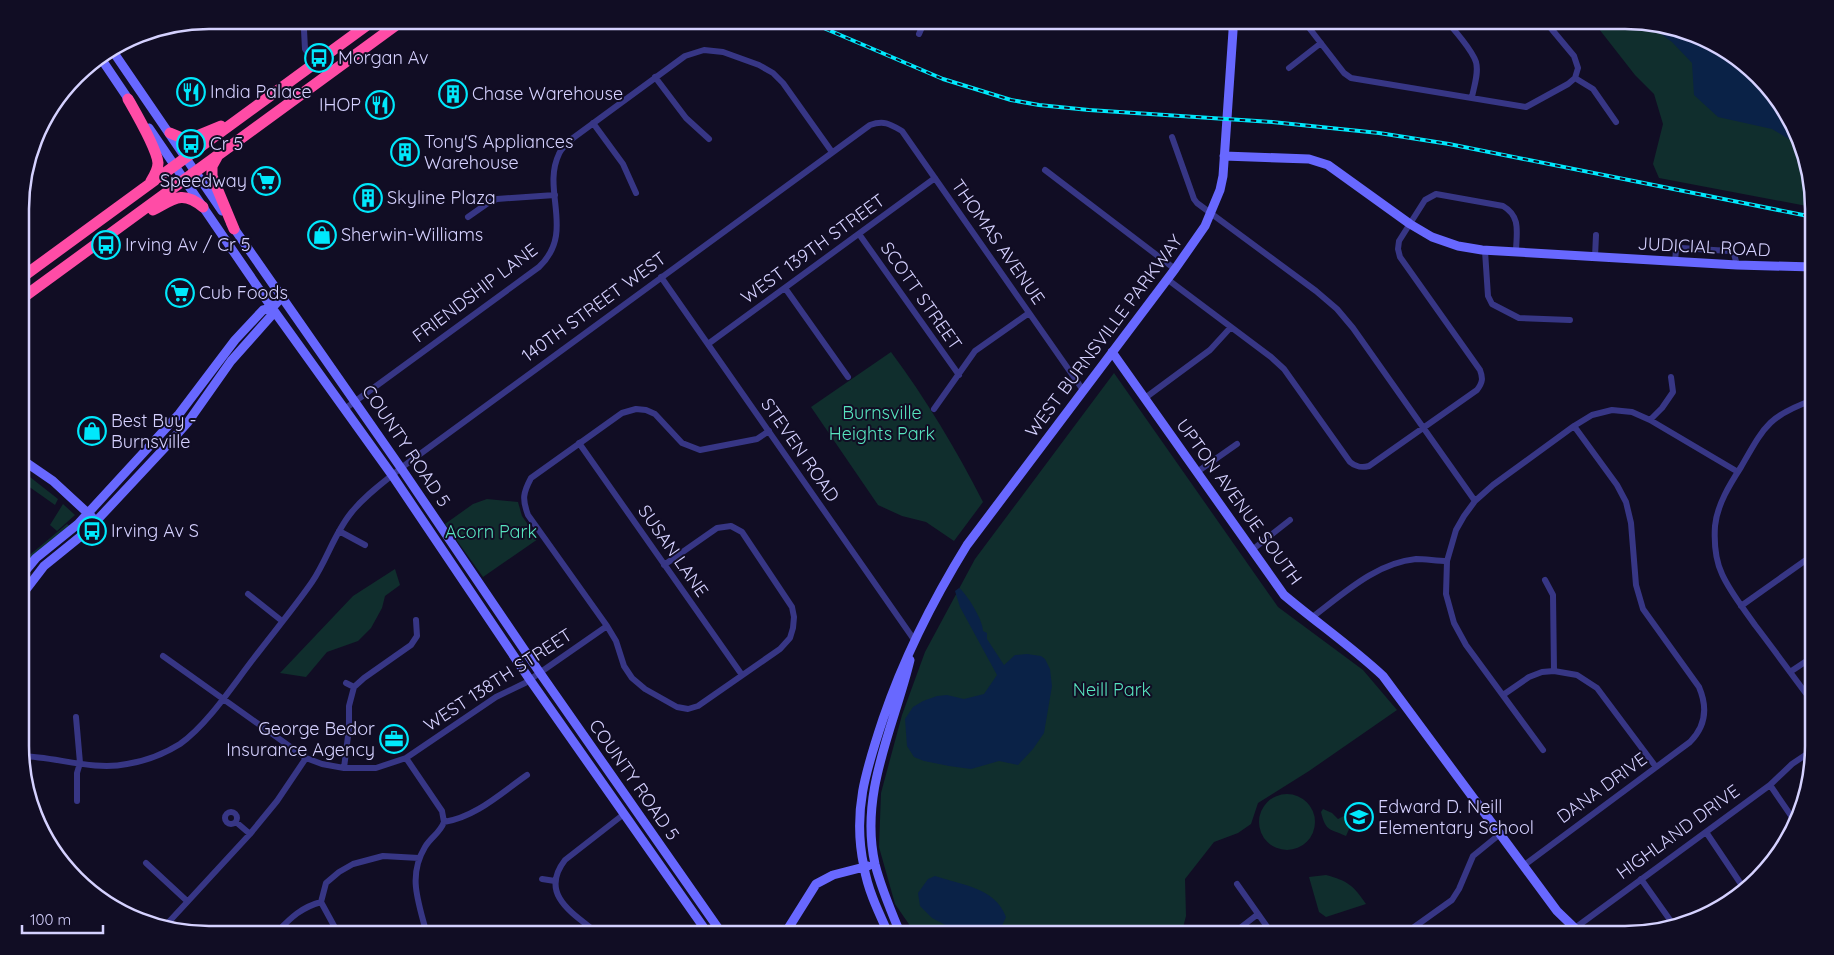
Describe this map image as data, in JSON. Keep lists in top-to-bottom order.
{
  "streets": {
    "street": [
      "THOMAS AVENUE",
      "JUDICIAL ROAD",
      "WEST 139TH STREET",
      "FRIENDSHIP LANE",
      "SCOTT STREET",
      "140TH STREET WEST",
      "WEST BURNSVILLE PARKWAY",
      "COUNTY ROAD 5",
      "STEVEN ROAD",
      "UPTON AVENUE SOUTH",
      "SUSAN LANE",
      "WEST 138TH STREET",
      "DANA DRIVE",
      "HIGHLAND DRIVE"
    ]
  },
  "crossings": [
    ["THOMAS AVENUE", "WEST 139TH STREET"],
    ["THOMAS AVENUE", "140TH STREET WEST"],
    ["THOMAS AVENUE", "WEST BURNSVILLE PARKWAY"],
    ["JUDICIAL ROAD", "WEST BURNSVILLE PARKWAY"],
    ["WEST 139TH STREET", "SCOTT STREET"],
    ["WEST 139TH STREET", "STEVEN ROAD"],
    ["FRIENDSHIP LANE", "140TH STREET WEST"],
    ["FRIENDSHIP LANE", "COUNTY ROAD 5"],
    ["140TH STREET WEST", "COUNTY ROAD 5"],
    ["140TH STREET WEST", "STEVEN ROAD"],
    ["140TH STREET WEST", "WEST 138TH STREET"],
    ["WEST BURNSVILLE PARKWAY", "STEVEN ROAD"],
    ["WEST BURNSVILLE PARKWAY", "UPTON AVENUE SOUTH"],
    ["COUNTY ROAD 5", "WEST 138TH STREET"],
    ["UPTON AVENUE SOUTH", "DANA DRIVE"]
  ],
  "parks": ["Burnsville Heights Park", "Acorn Park", "Neill Park"],
  "places": {
    "bus stop": [
      "Morgan Av",
      "Cr 5",
      "Irving Av / Cr 5",
      "Irving Av S"
    ],
    "restaurant": ["India Palace", "IHOP"],
    "building": ["Chase Warehouse", "Tony'S Appliances Warehouse", "Skyline Plaza"],
    "supermarket": ["Speedway", "Cub Foods"],
    "shop": ["Sherwin-Williams", "Best Buy - Burnsville"],
    "office": ["George Bedor Insurance Agency"],
    "school or university": ["Edward D. Neill Elementary School"]
  },
  "scale_bar": "100 m"
}
